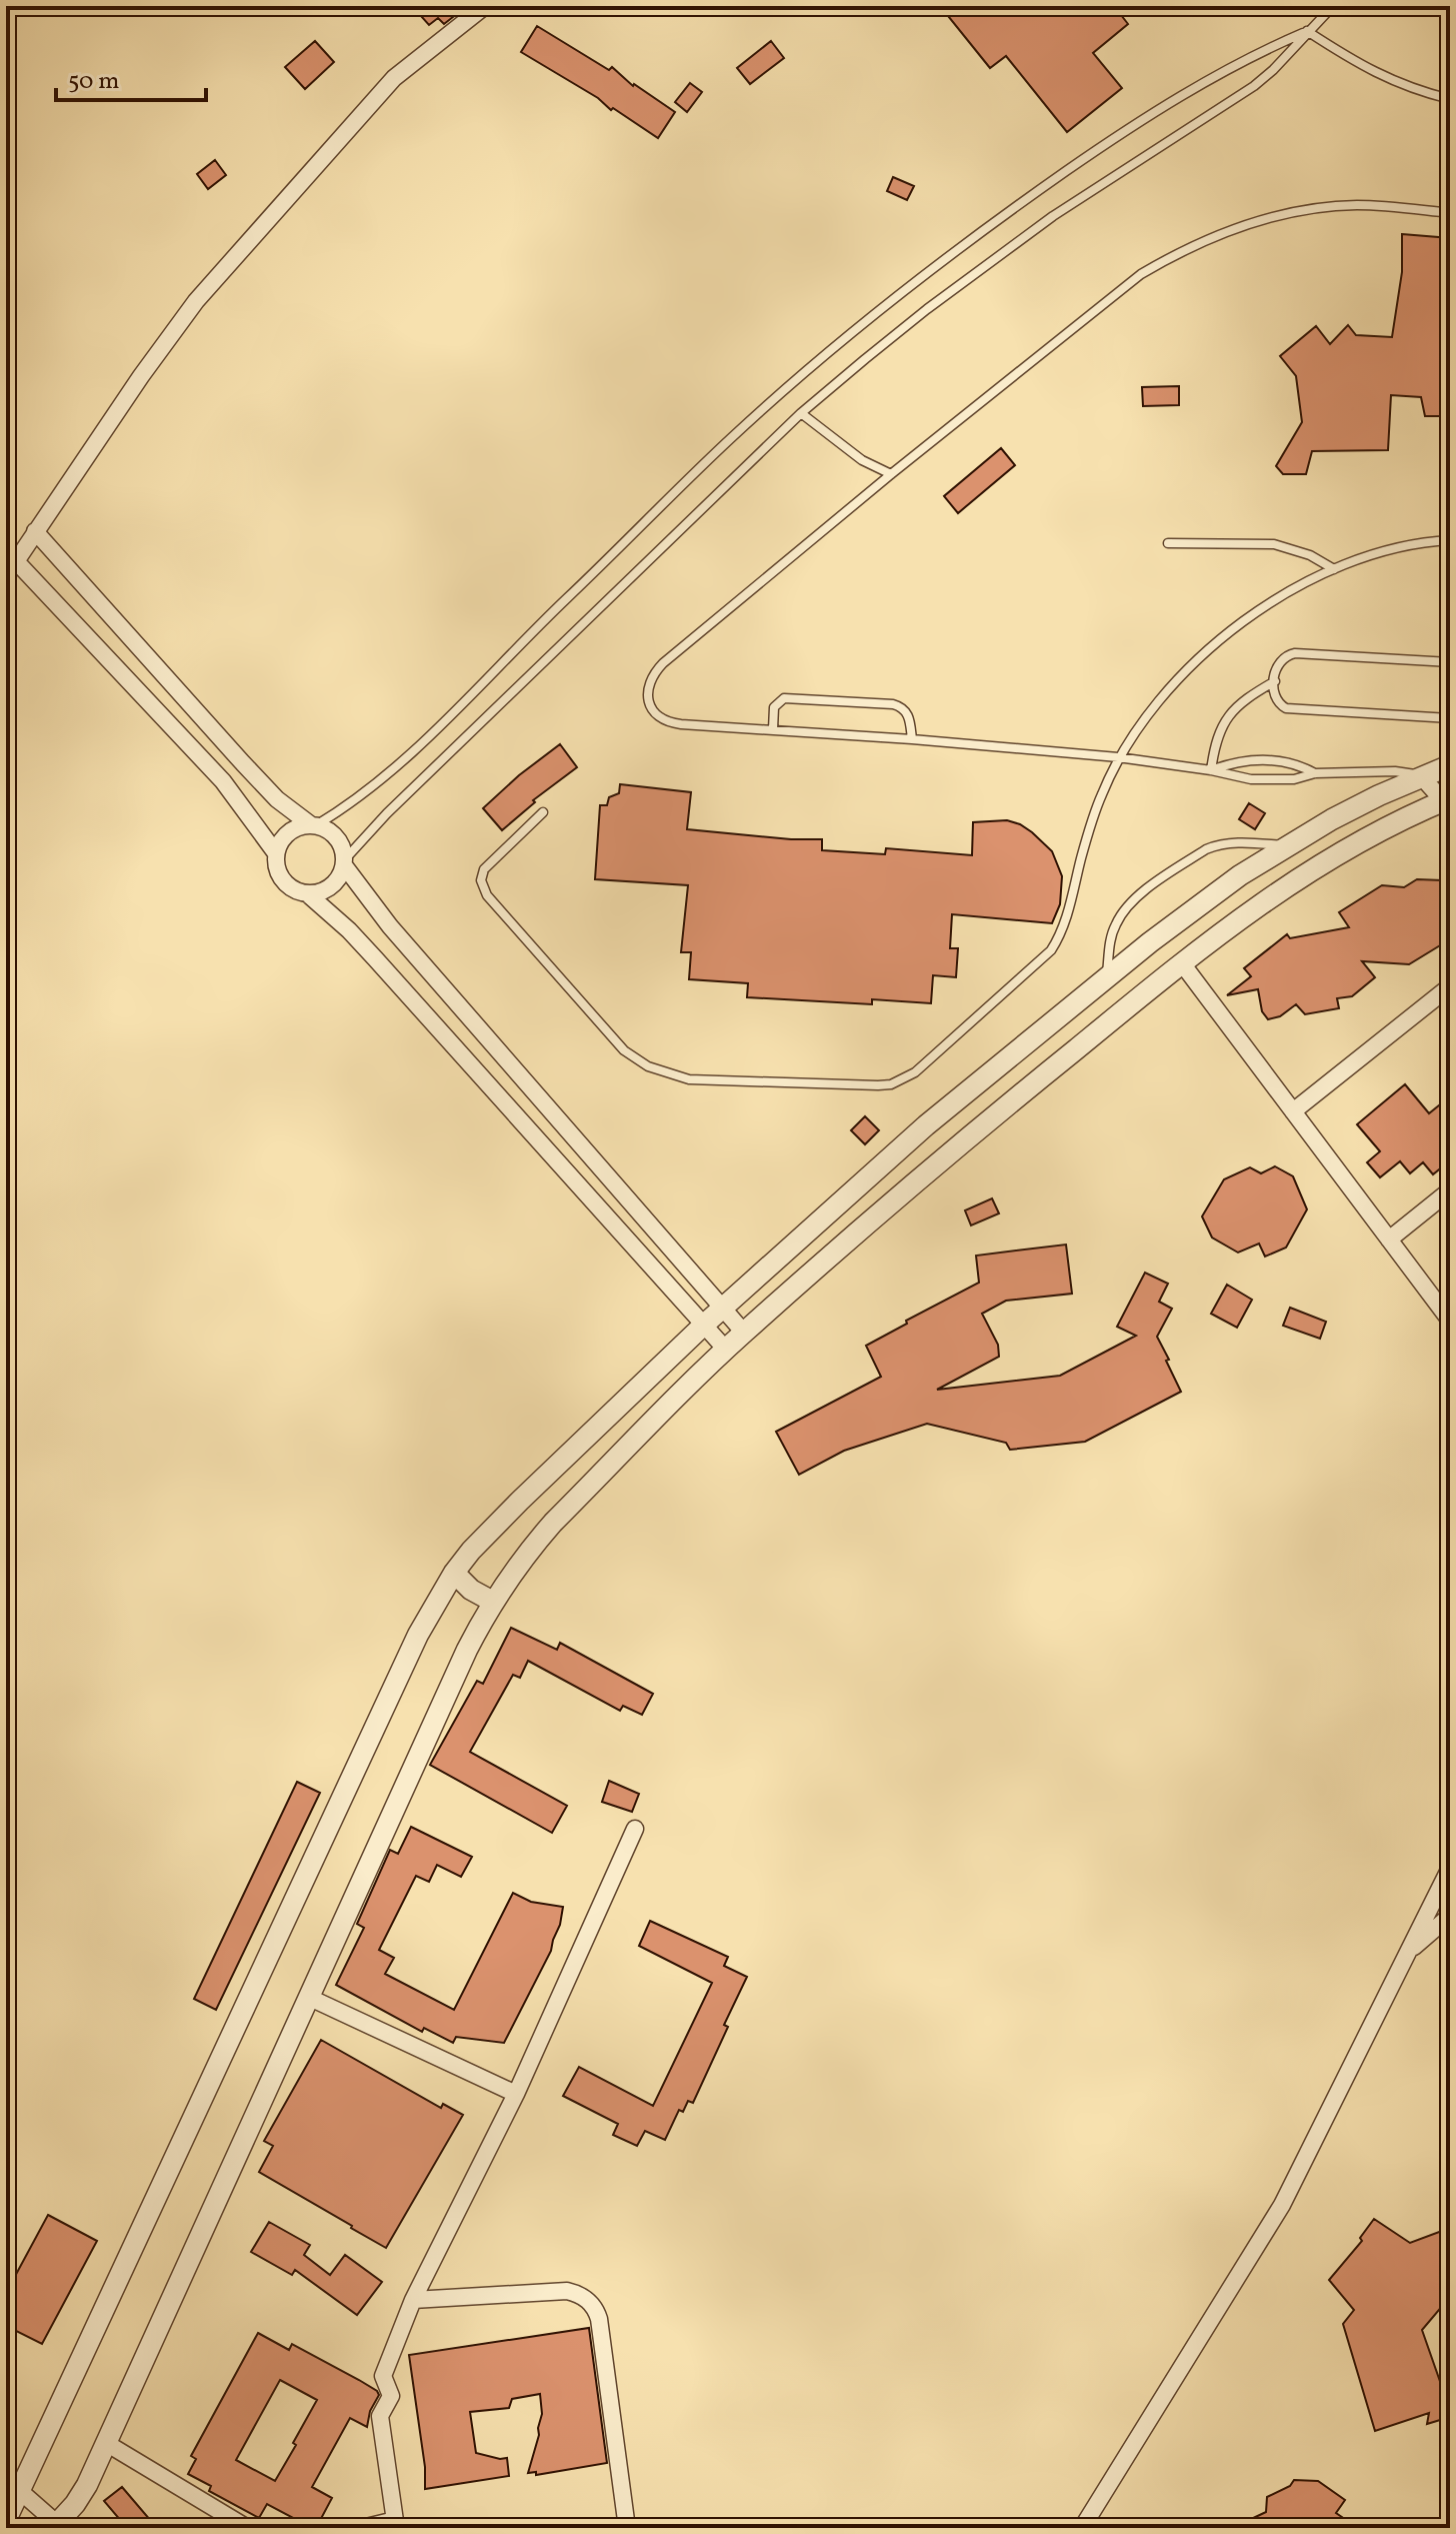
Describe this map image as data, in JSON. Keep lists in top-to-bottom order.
{
  "scale_bar": "50 m"
}
